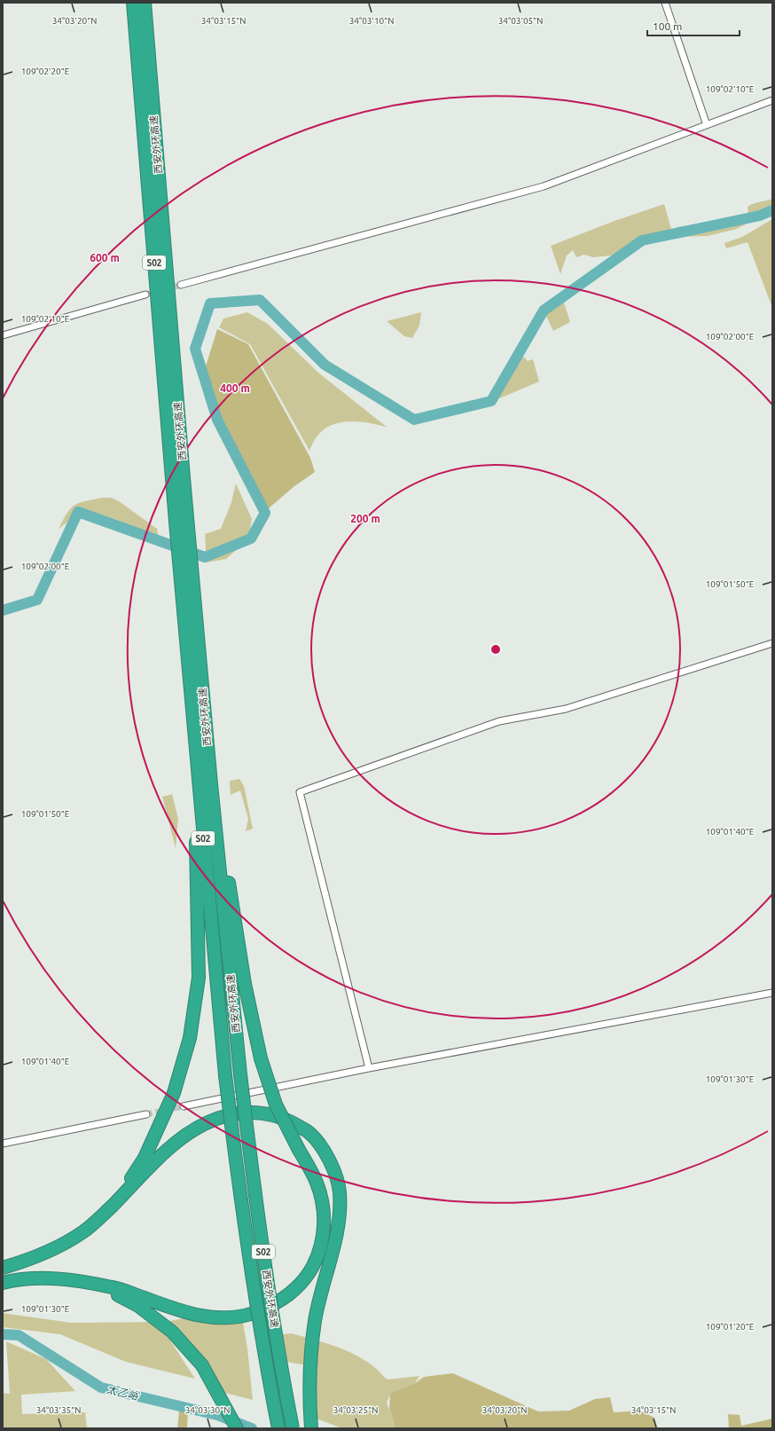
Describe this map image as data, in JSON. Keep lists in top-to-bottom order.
{
  "streets": {
    "highway": ["西安外环高速", "S02"]
  },
  "water": ["太乙峪"],
  "scale_bar": "100 m",
  "coordinates": [
    "34°03'20\"N",
    "34°03'15\"N",
    "34°03'10\"N",
    "34°03'05\"N",
    "109°02'20\"E",
    "109°02'10\"E",
    "109°02'00\"E",
    "109°01'50\"E",
    "109°01'40\"E",
    "109°01'30\"E",
    "109°01'20\"E",
    "34°03'35\"N",
    "34°03'30\"N",
    "34°03'25\"N"
  ],
  "rings": ["600 m", "400 m", "200 m"]
}
